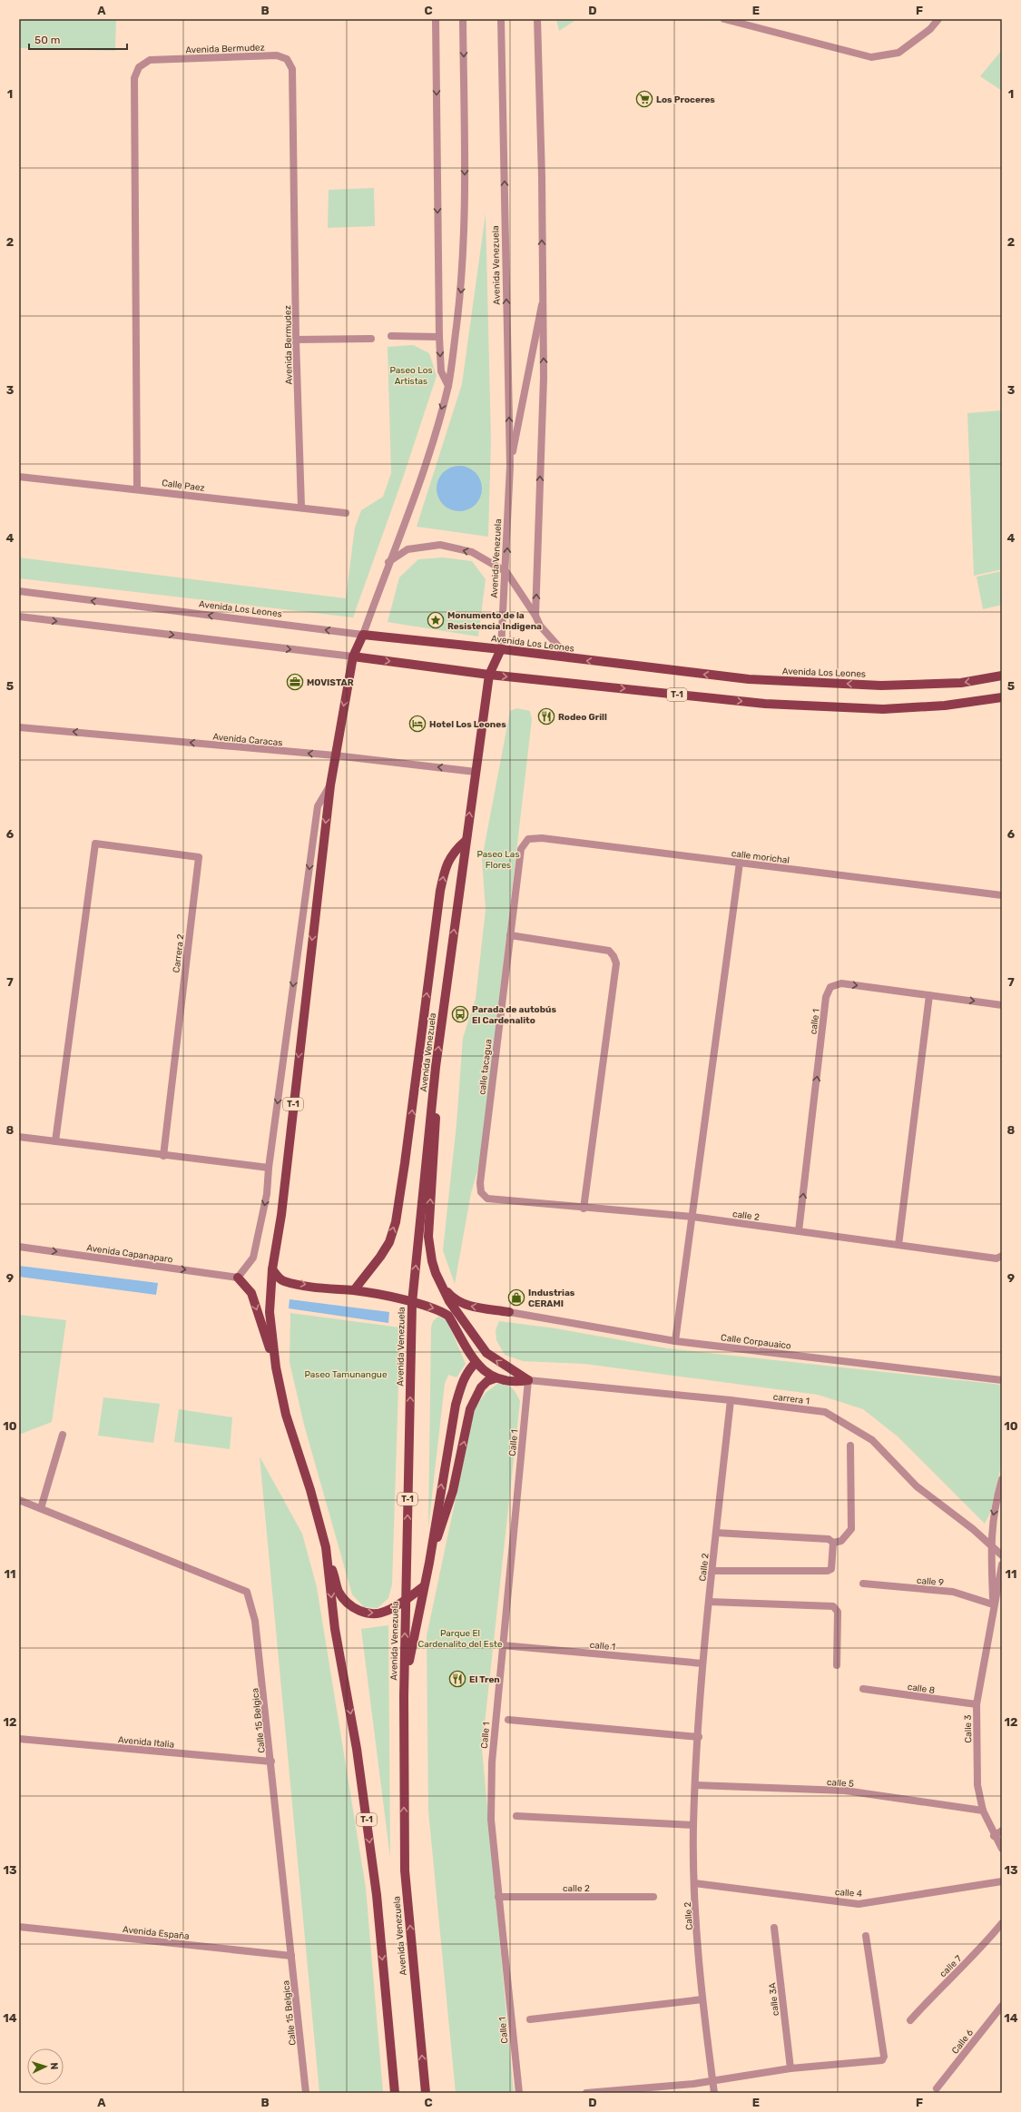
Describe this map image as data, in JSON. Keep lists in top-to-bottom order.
{
  "streets": {
    "main road": ["Avenida Venezuela", "Avenida Los Leones", "T-1"],
    "street": [
      "Avenida Bermudez",
      "Calle Paez",
      "Avenida Caracas",
      "calle morichal",
      "Carrera 2",
      "calle 1",
      "calle tacagua",
      "calle 2",
      "Avenida Capanaparo",
      "Calle Corpauaico",
      "carrera 1",
      "Calle 1",
      "Calle 2",
      "calle 9",
      "calle 8",
      "Calle 15 Belgica",
      "Calle 3",
      "Avenida Italia",
      "calle 5",
      "calle 4",
      "Avenida España",
      "calle 7",
      "calle 3A",
      "Calle 6"
    ]
  },
  "crossings": [
    ["Avenida Bermudez", "Calle Paez"],
    ["Avenida Venezuela", "Avenida Los Leones"],
    ["Avenida Venezuela", "T-1"],
    ["Avenida Venezuela", "Avenida Caracas"],
    ["calle morichal", "calle tacagua"],
    ["calle 1", "calle 2"],
    ["calle 1", "Calle 1"],
    ["calle 1", "Calle 2"],
    ["calle tacagua", "calle 2"],
    ["calle 2", "Calle 1"],
    ["carrera 1", "Calle 1"],
    ["carrera 1", "Calle 2"],
    ["Calle 2", "calle 5"],
    ["Calle 2", "calle 4"],
    ["calle 9", "Calle 3"],
    ["calle 8", "Calle 3"],
    ["Calle 15 Belgica", "Avenida Italia"],
    ["Calle 15 Belgica", "Avenida España"],
    ["Calle 3", "calle 5"]
  ],
  "one_way": ["Avenida Caracas", "Avenida Capanaparo"],
  "parks": [
    "Paseo Los Artistas",
    "Paseo Las Flores",
    "Paseo Tamunangue",
    "Parque El Cardenalito del Este"
  ],
  "places": {
    "supermarket": ["Los Proceres"],
    "place": ["Monumento de la Resistencia Indigena"],
    "office": ["MOVISTAR"],
    "restaurant": ["Rodeo Grill", "El Tren"],
    "hotel": ["Hotel Los Leones"],
    "bus stop": ["Parada de autobús El Cardenalito"],
    "shop": ["Industrias CERAMI"]
  },
  "scale_bar": "50 m",
  "north": "right",
  "grid": {
    "columns": [
      "A",
      "B",
      "C",
      "D",
      "E",
      "F"
    ],
    "rows": [
      "1",
      "2",
      "3",
      "4",
      "5",
      "6",
      "7",
      "8",
      "9",
      "10",
      "11",
      "12",
      "13",
      "14"
    ]
  }
}
